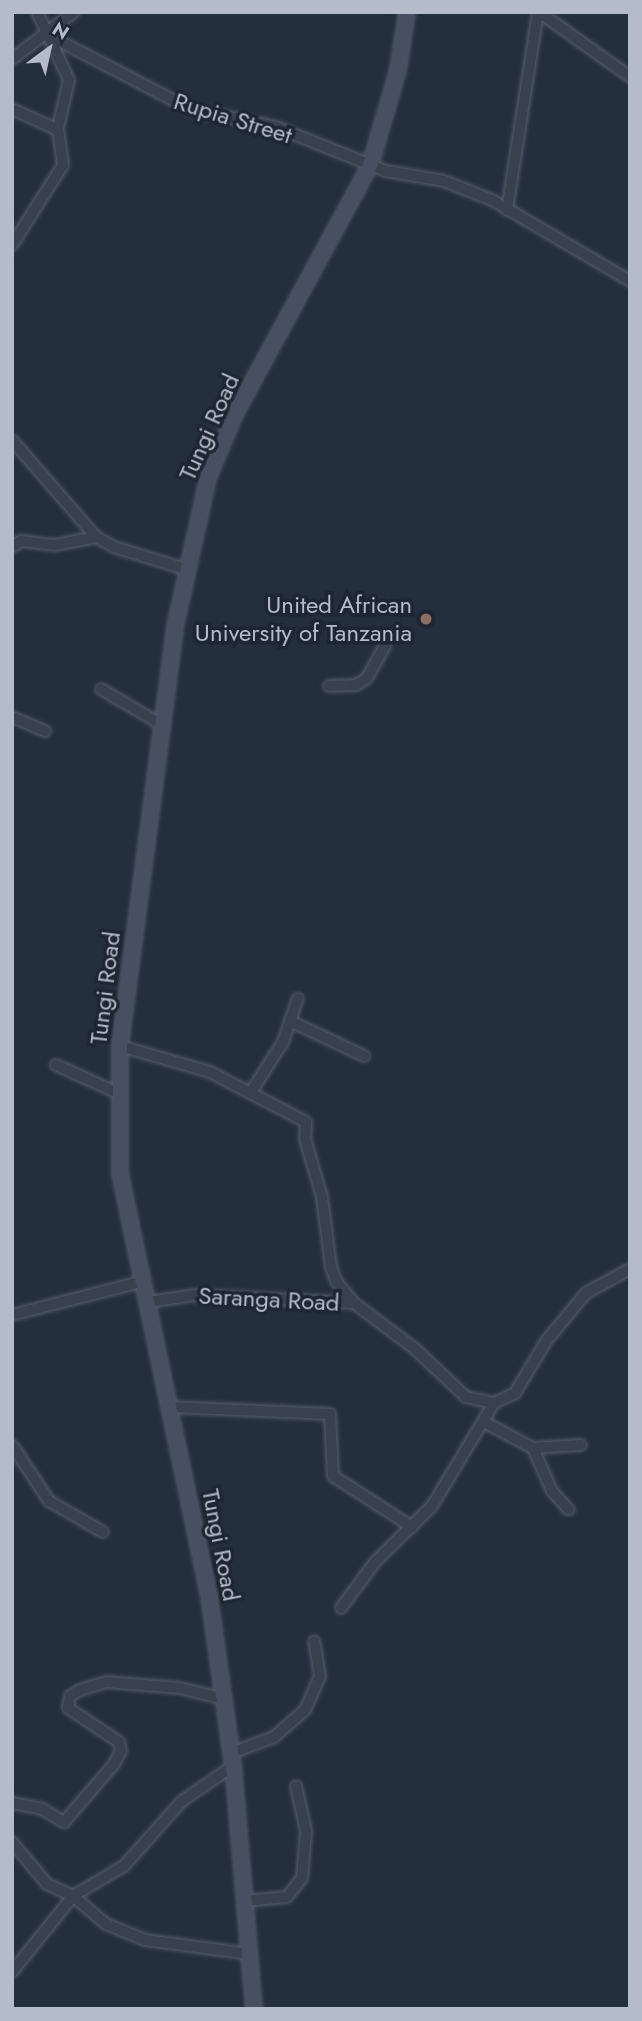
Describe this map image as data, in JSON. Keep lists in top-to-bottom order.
{
  "streets": {
    "main road": ["Tungi Road"],
    "street": ["Rupia Street", "Saranga Road"]
  },
  "crossings": [
    ["Rupia Street", "Tungi Road"],
    ["Tungi Road", "Saranga Road"]
  ],
  "places": ["United African University of Tanzania"],
  "north": "top right"
}
